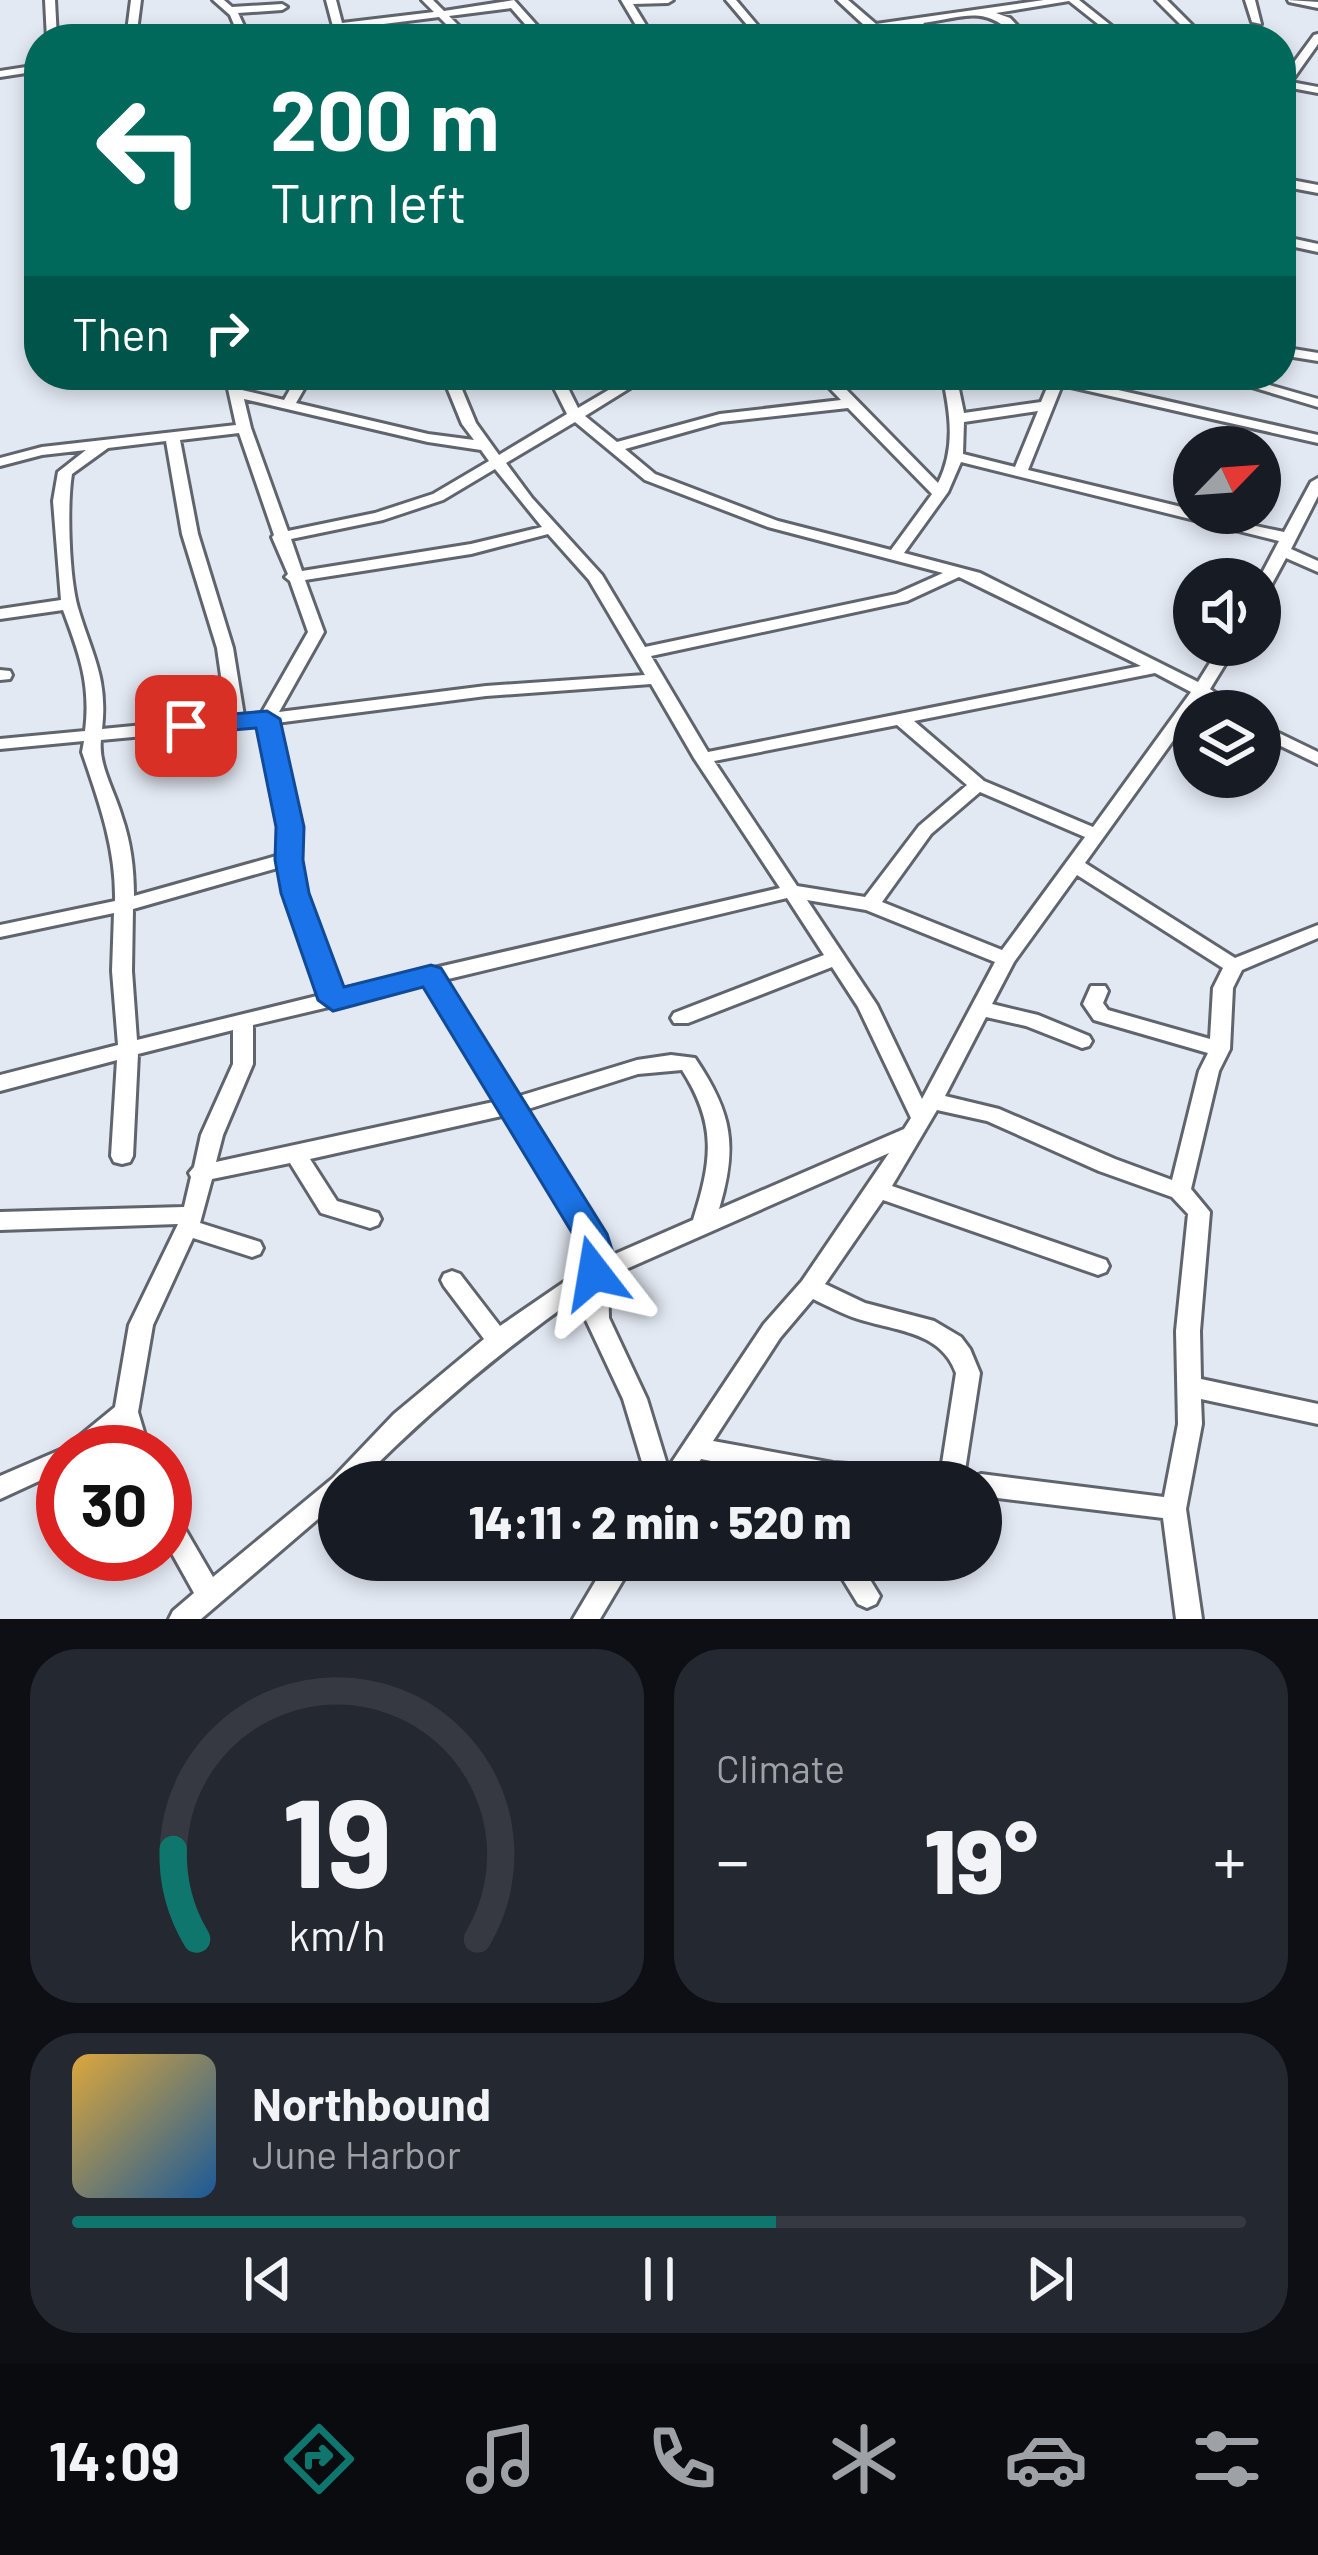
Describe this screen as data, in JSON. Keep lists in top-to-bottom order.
{
  "north": "top right",
  "page": {
    "turn": ["200 m", "Turn left"],
    "then": "Then",
    "limit": "30",
    "trip": "14:11 · 2 min · 520 m",
    "tile": "Climate",
    "heat": ["−", "19°", "+"],
    "song": ["Northbound", "June Harbor"],
    "tabs": "14:09",
    "gauge": ["19", "km/h"]
  }
}
